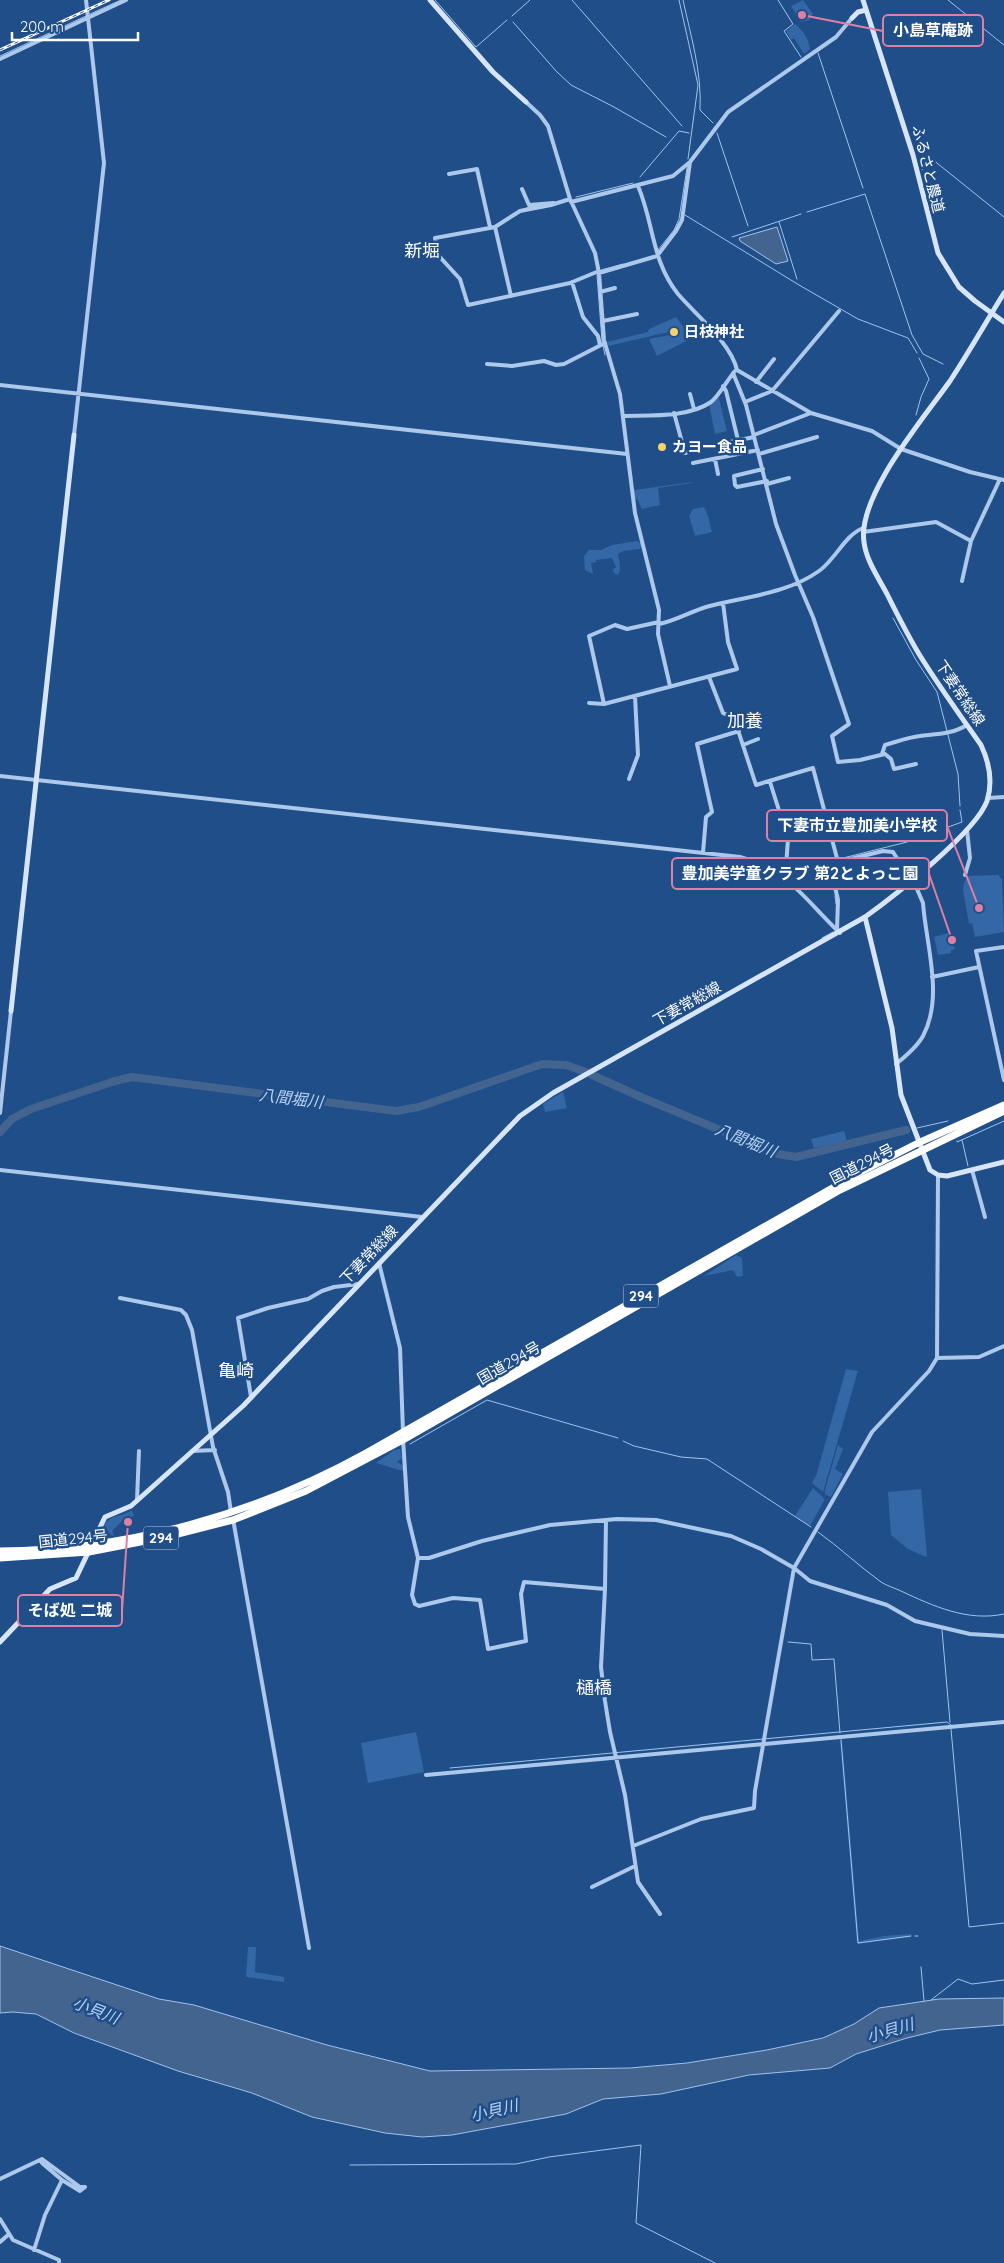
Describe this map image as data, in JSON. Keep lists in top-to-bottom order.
{
  "streets": {
    "highway": ["国道294号", "294"],
    "main road": ["ふるさと農道", "下妻常総線"]
  },
  "crossings": [
    ["ふるさと農道", "下妻常総線"],
    ["下妻常総線", "国道294号"]
  ],
  "districts": [
    "新堀",
    "加養",
    "亀崎",
    "樋橋"
  ],
  "water": ["八間堀川", "小貝川"],
  "places": [
    "小島草庵跡",
    "日枝神社",
    "カヨー食品",
    "下妻市立豊加美小学校",
    "豊加美学童クラブ 第2とよっこ園",
    "そば処 二城"
  ],
  "scale_bar": "200 m"
}
